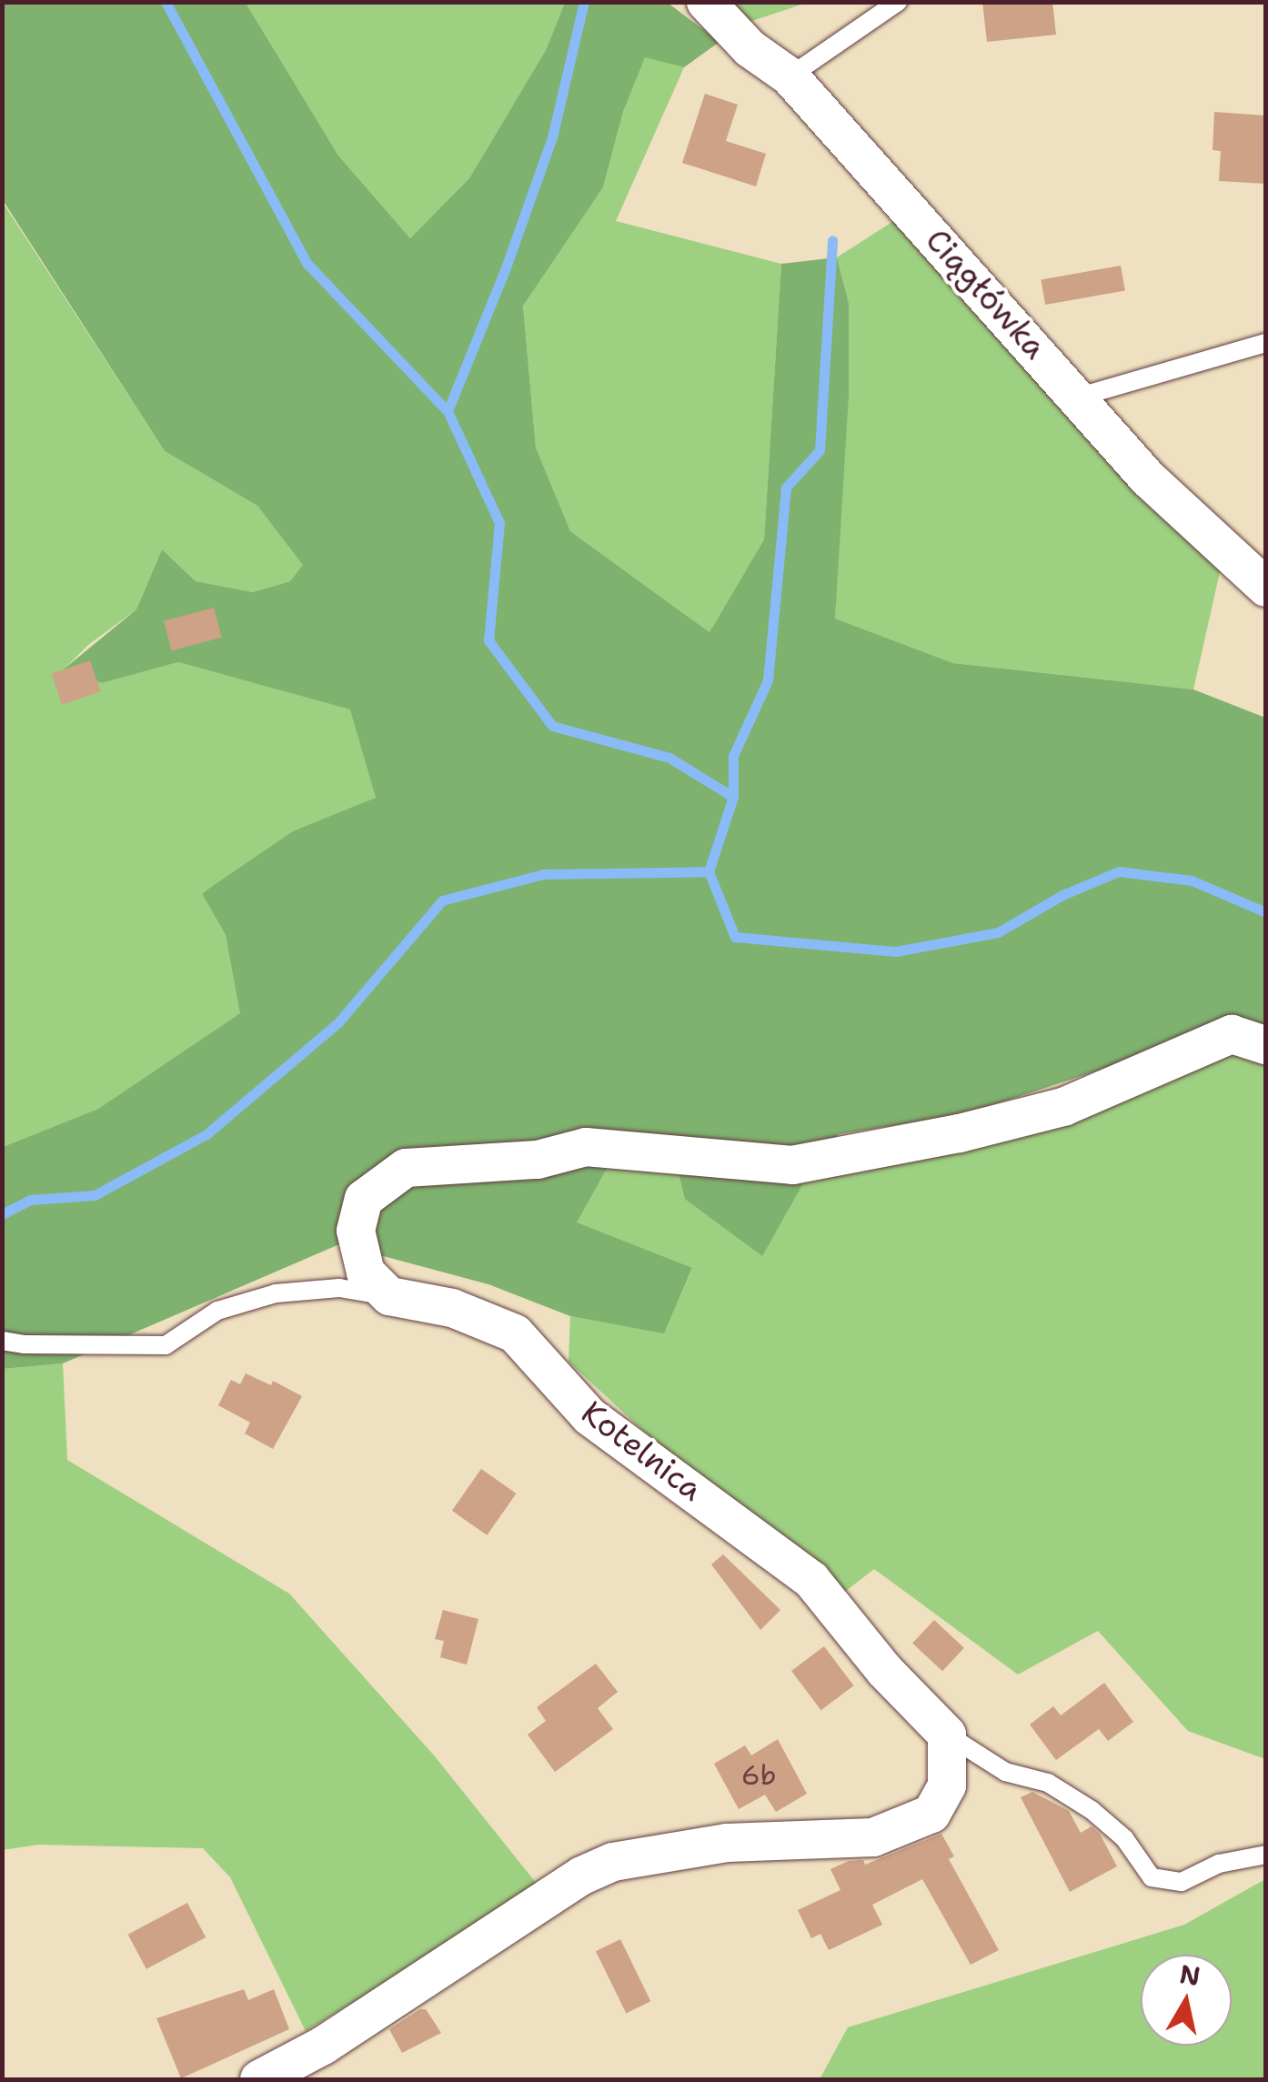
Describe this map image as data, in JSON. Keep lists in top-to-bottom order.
{
  "streets": {
    "street": ["Ciągłówka", "Kotelnica"]
  },
  "house_numbers": ["6b"],
  "north": "top"
}
